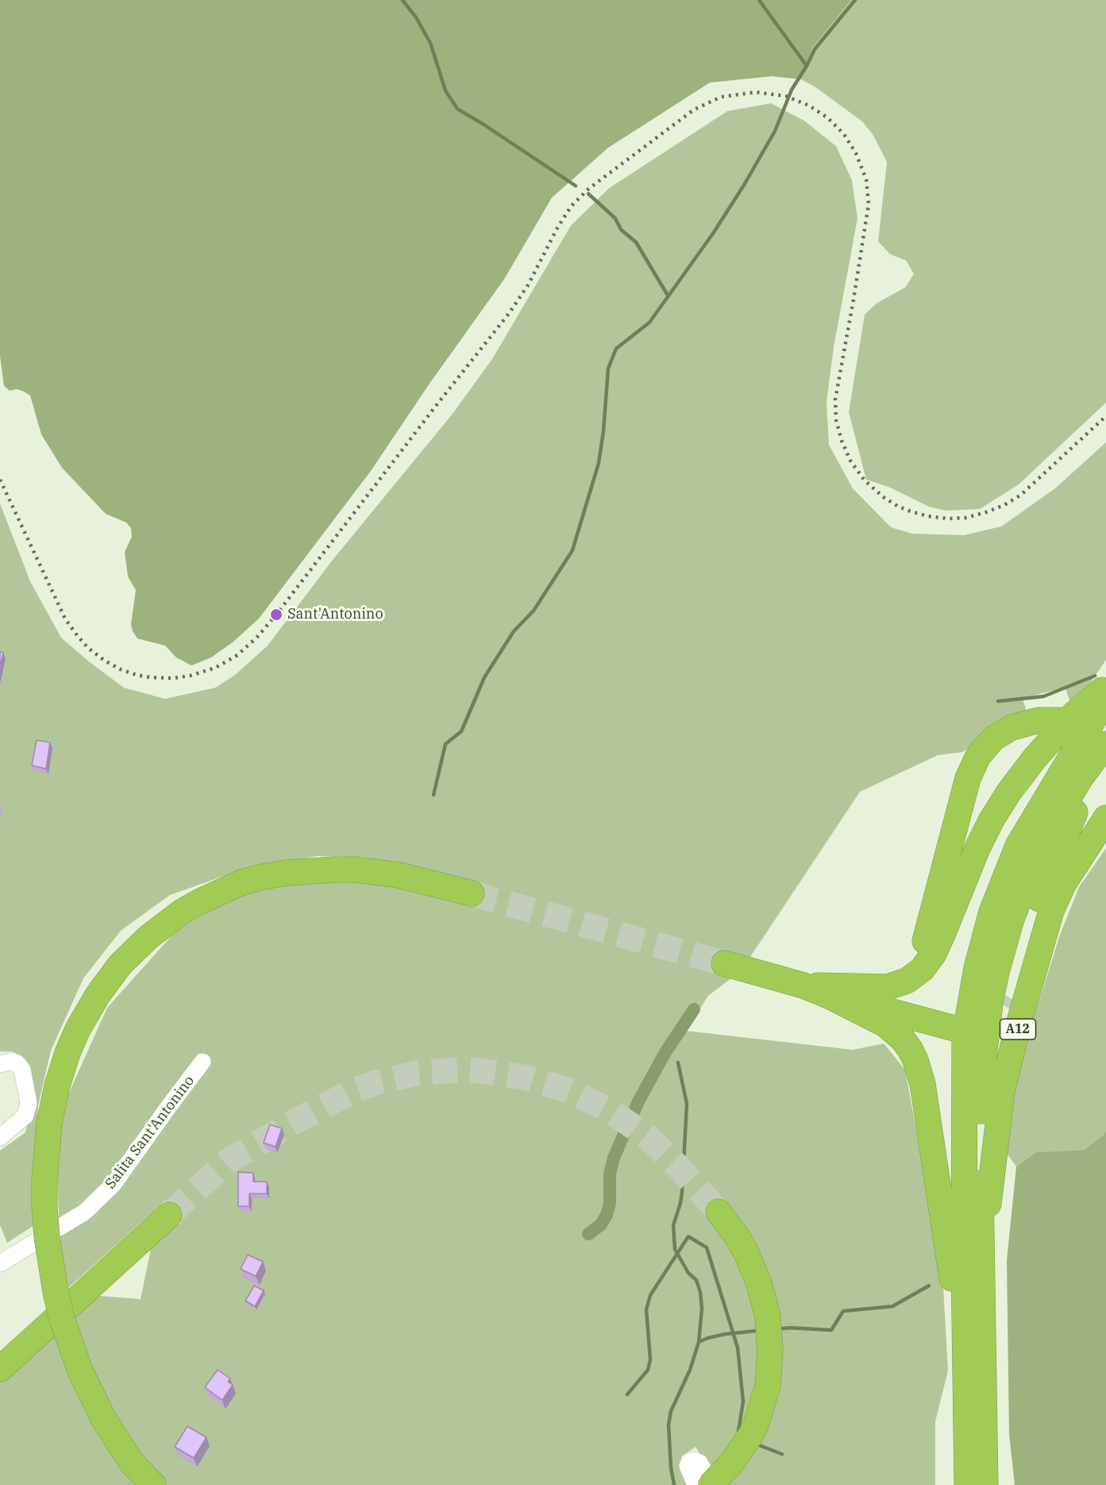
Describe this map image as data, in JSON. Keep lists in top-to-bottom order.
{
  "streets": {
    "highway": ["A12"],
    "street": ["Salita Sant'Antonino"]
  },
  "places": ["Sant'Antonino"]
}
